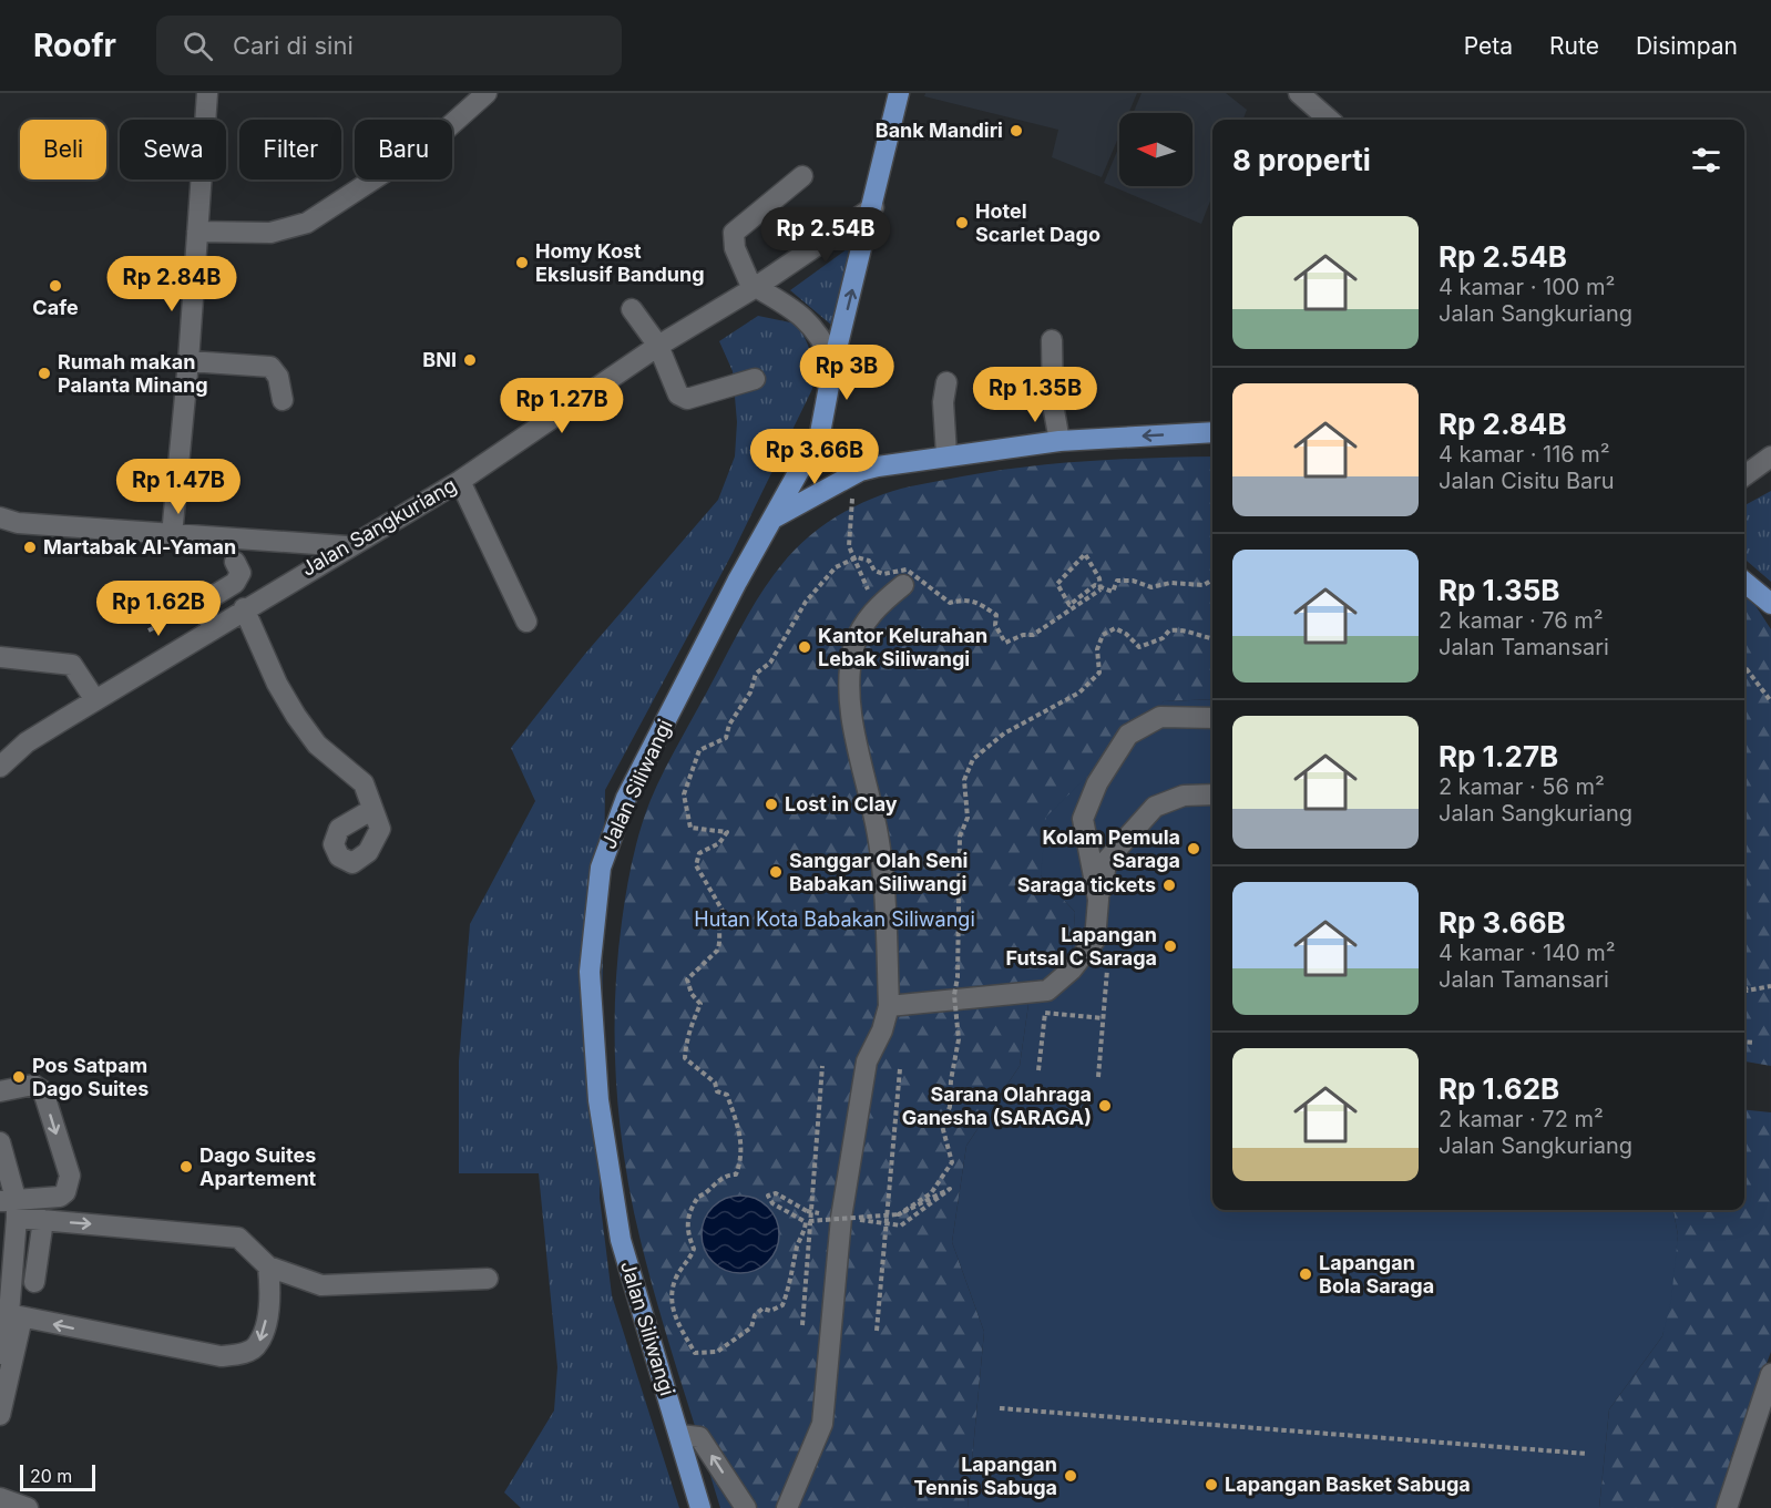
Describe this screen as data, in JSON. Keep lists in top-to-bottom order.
{
  "streets": {
    "main road": ["Jalan Siliwangi"],
    "street": ["Jalan Sangkuriang"]
  },
  "crossings": [
    ["Jalan Sangkuriang", "Jalan Siliwangi"]
  ],
  "parks": ["Hutan Kota Babakan Siliwangi"],
  "places": [
    "Bank Mandiri",
    "Hotel Scarlet Dago",
    "Homy Kost Ekslusif Bandung",
    "Cafe",
    "BNI",
    "Rumah makan Palanta Minang",
    "Martabak Al-Yaman",
    "Kantor Kelurahan Lebak Siliwangi",
    "Lost in Clay",
    "Kolam Pemula Saraga",
    "Sanggar Olah Seni Babakan Siliwangi",
    "Saraga tickets",
    "Lapangan Futsal C Saraga",
    "Pos Satpam Dago Suites",
    "Sarana Olahraga Ganesha (SARAGA)",
    "Dago Suites Apartement",
    "Lapangan Bola Saraga",
    "Lapangan Tennis Sabuga",
    "Lapangan Basket Sabuga"
  ],
  "scale_bar": "20 m",
  "north": "left",
  "page": {
    "header": "Roofr",
    "search": "Cari di sini",
    "nav": ["Peta", "Rute", "Disimpan"],
    "chip": [
      "Beli",
      "Sewa",
      "Filter",
      "Baru"
    ],
    "heading": "8 properti",
    "list": [
      {
        "name": "Rp 2.54B",
        "note": "4 kamar · 100 m² · Jalan Sangkuriang"
      },
      {
        "name": "Rp 2.84B",
        "note": "4 kamar · 116 m² · Jalan Cisitu Baru"
      },
      {
        "name": "Rp 1.35B",
        "note": "2 kamar · 76 m² · Jalan Tamansari"
      },
      {
        "name": "Rp 1.27B",
        "note": "2 kamar · 56 m² · Jalan Sangkuriang"
      },
      {
        "name": "Rp 3.66B",
        "note": "4 kamar · 140 m² · Jalan Tamansari"
      },
      {
        "name": "Rp 1.62B",
        "note": "2 kamar · 72 m² · Jalan Sangkuriang"
      }
    ],
    "price": [
      "Rp 2.54B",
      "Rp 2.84B",
      "Rp 3B",
      "Rp 1.35B",
      "Rp 1.27B",
      "Rp 3.66B",
      "Rp 1.47B",
      "Rp 1.62B"
    ],
    "scale": "20 m"
  }
}
